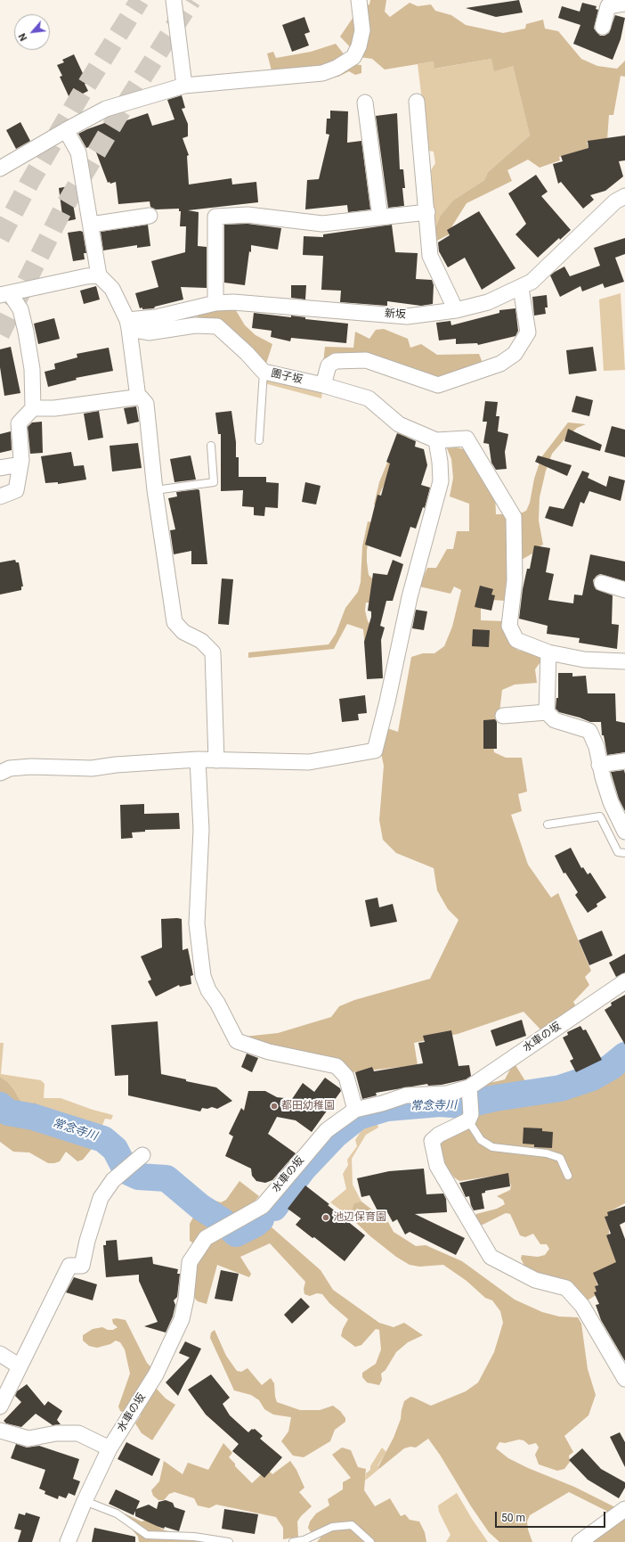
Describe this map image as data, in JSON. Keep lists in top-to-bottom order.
{
  "streets": {
    "street": ["新坂", "團子坂", "水車の坂"]
  },
  "crossings": [
    ["新坂", "團子坂"]
  ],
  "water": ["常念寺川"],
  "places": ["都田幼稚園", "池辺保育園"],
  "scale_bar": "50 m",
  "north": "bottom left"
}
